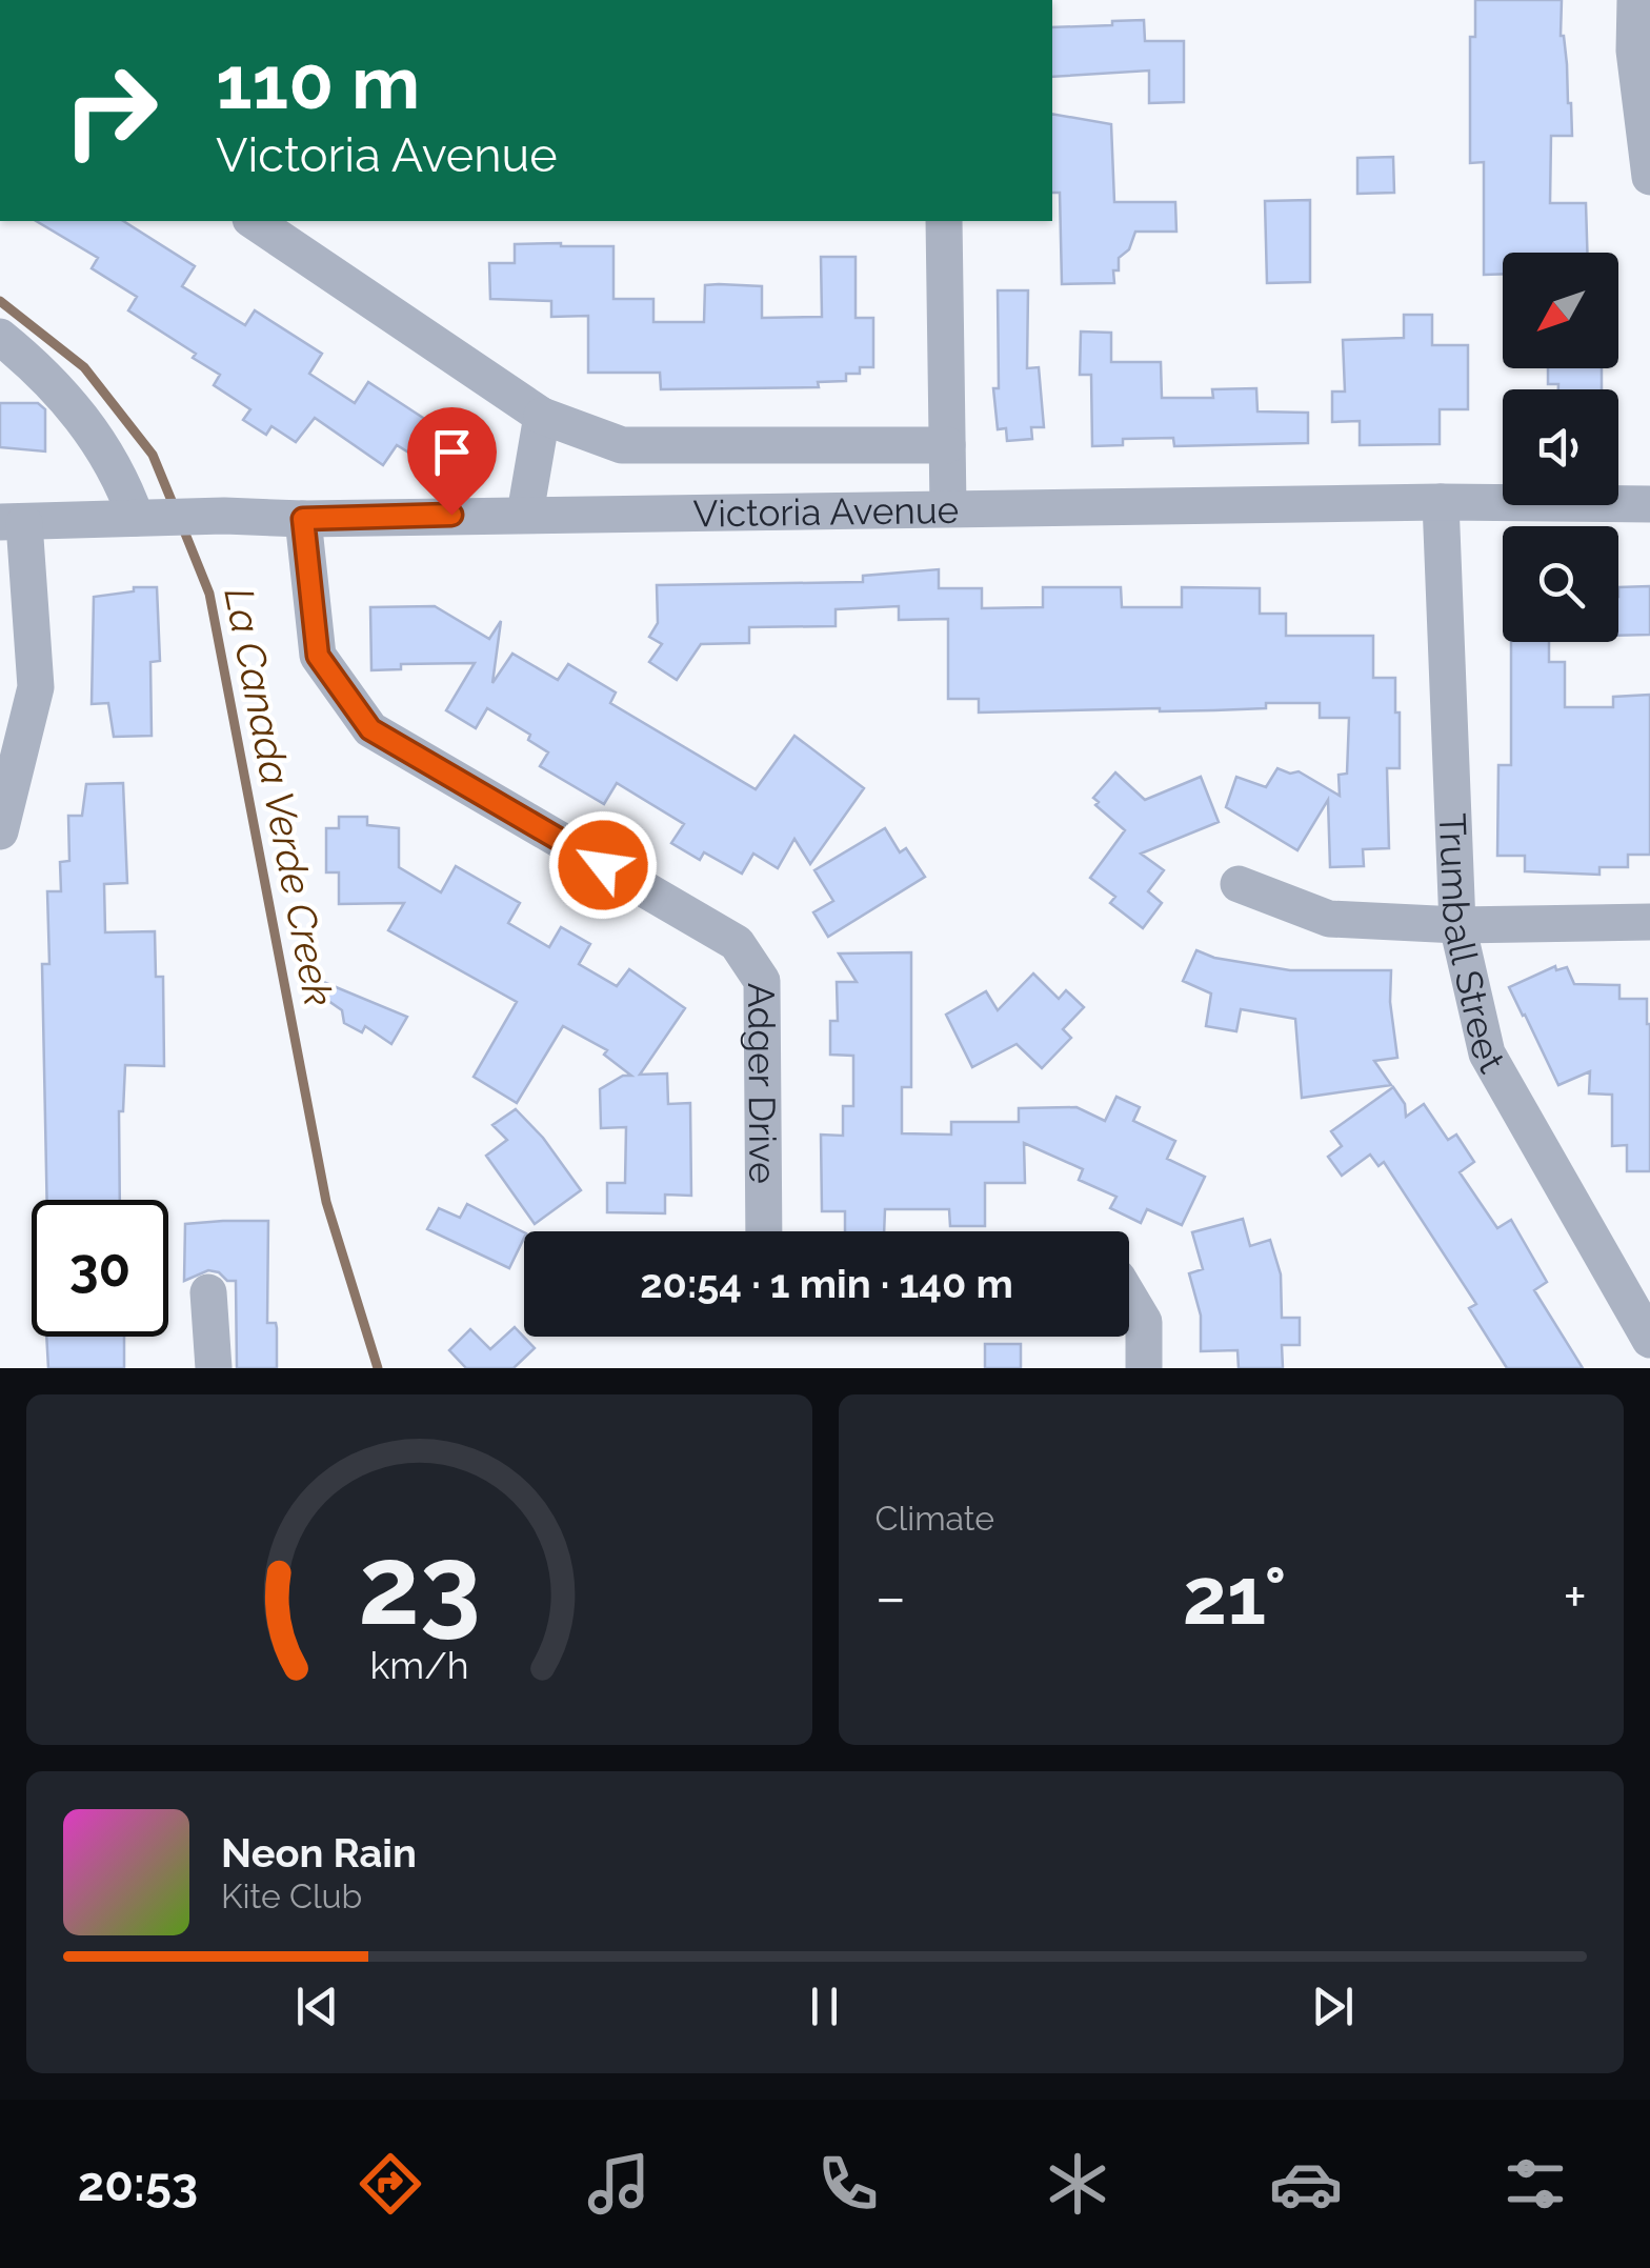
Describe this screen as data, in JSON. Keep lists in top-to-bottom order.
{
  "streets": {
    "street": ["Victoria Avenue", "Trumball Street", "Adger Drive"]
  },
  "crossings": [
    ["Victoria Avenue", "Trumball Street"],
    ["Victoria Avenue", "Adger Drive"]
  ],
  "water": ["La Canada Verde Creek"],
  "north": "bottom left",
  "page": {
    "turn": ["110 m", "Victoria Avenue"],
    "limit": "30",
    "trip": "20:54 · 1 min · 140 m",
    "tile": "Climate",
    "heat": ["−", "21°", "+"],
    "song": ["Neon Rain", "Kite Club"],
    "tabs": "20:53",
    "gauge": ["23", "km/h"]
  }
}
